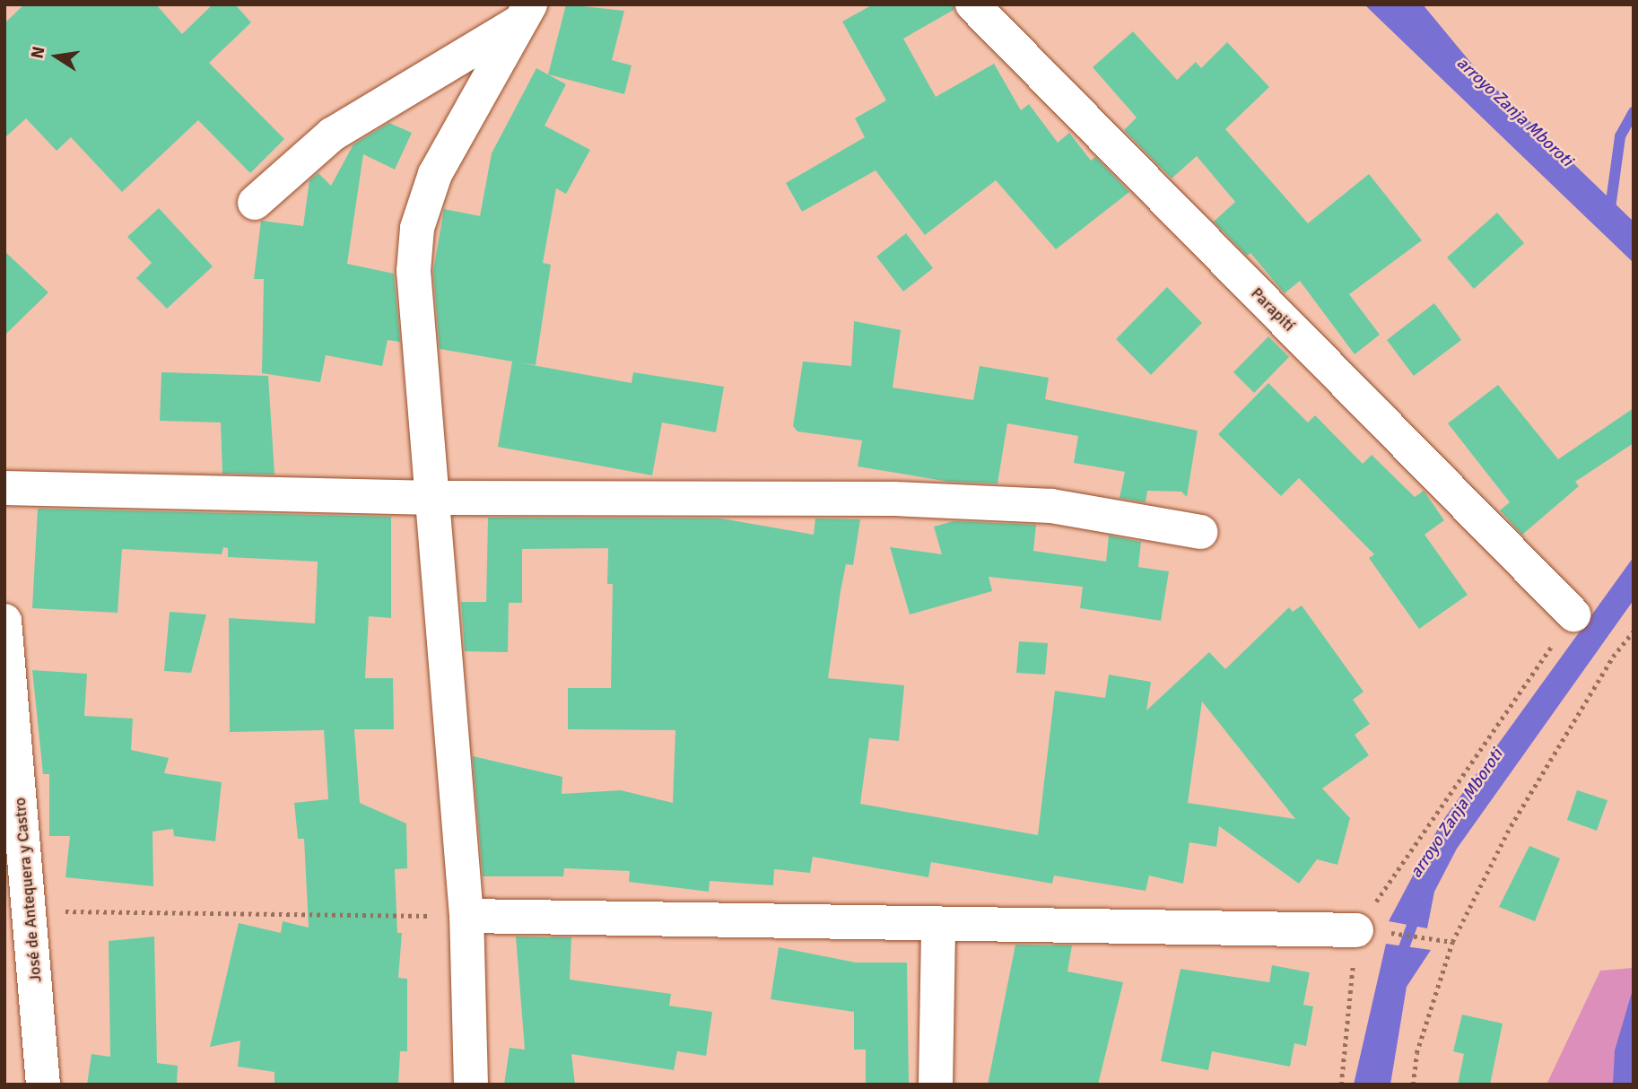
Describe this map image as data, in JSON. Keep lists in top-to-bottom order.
{
  "streets": {
    "street": ["Parapití", "José de Antequera y Castro"]
  },
  "water": ["arroyo Zanja Mboroti"],
  "north": "left"
}
